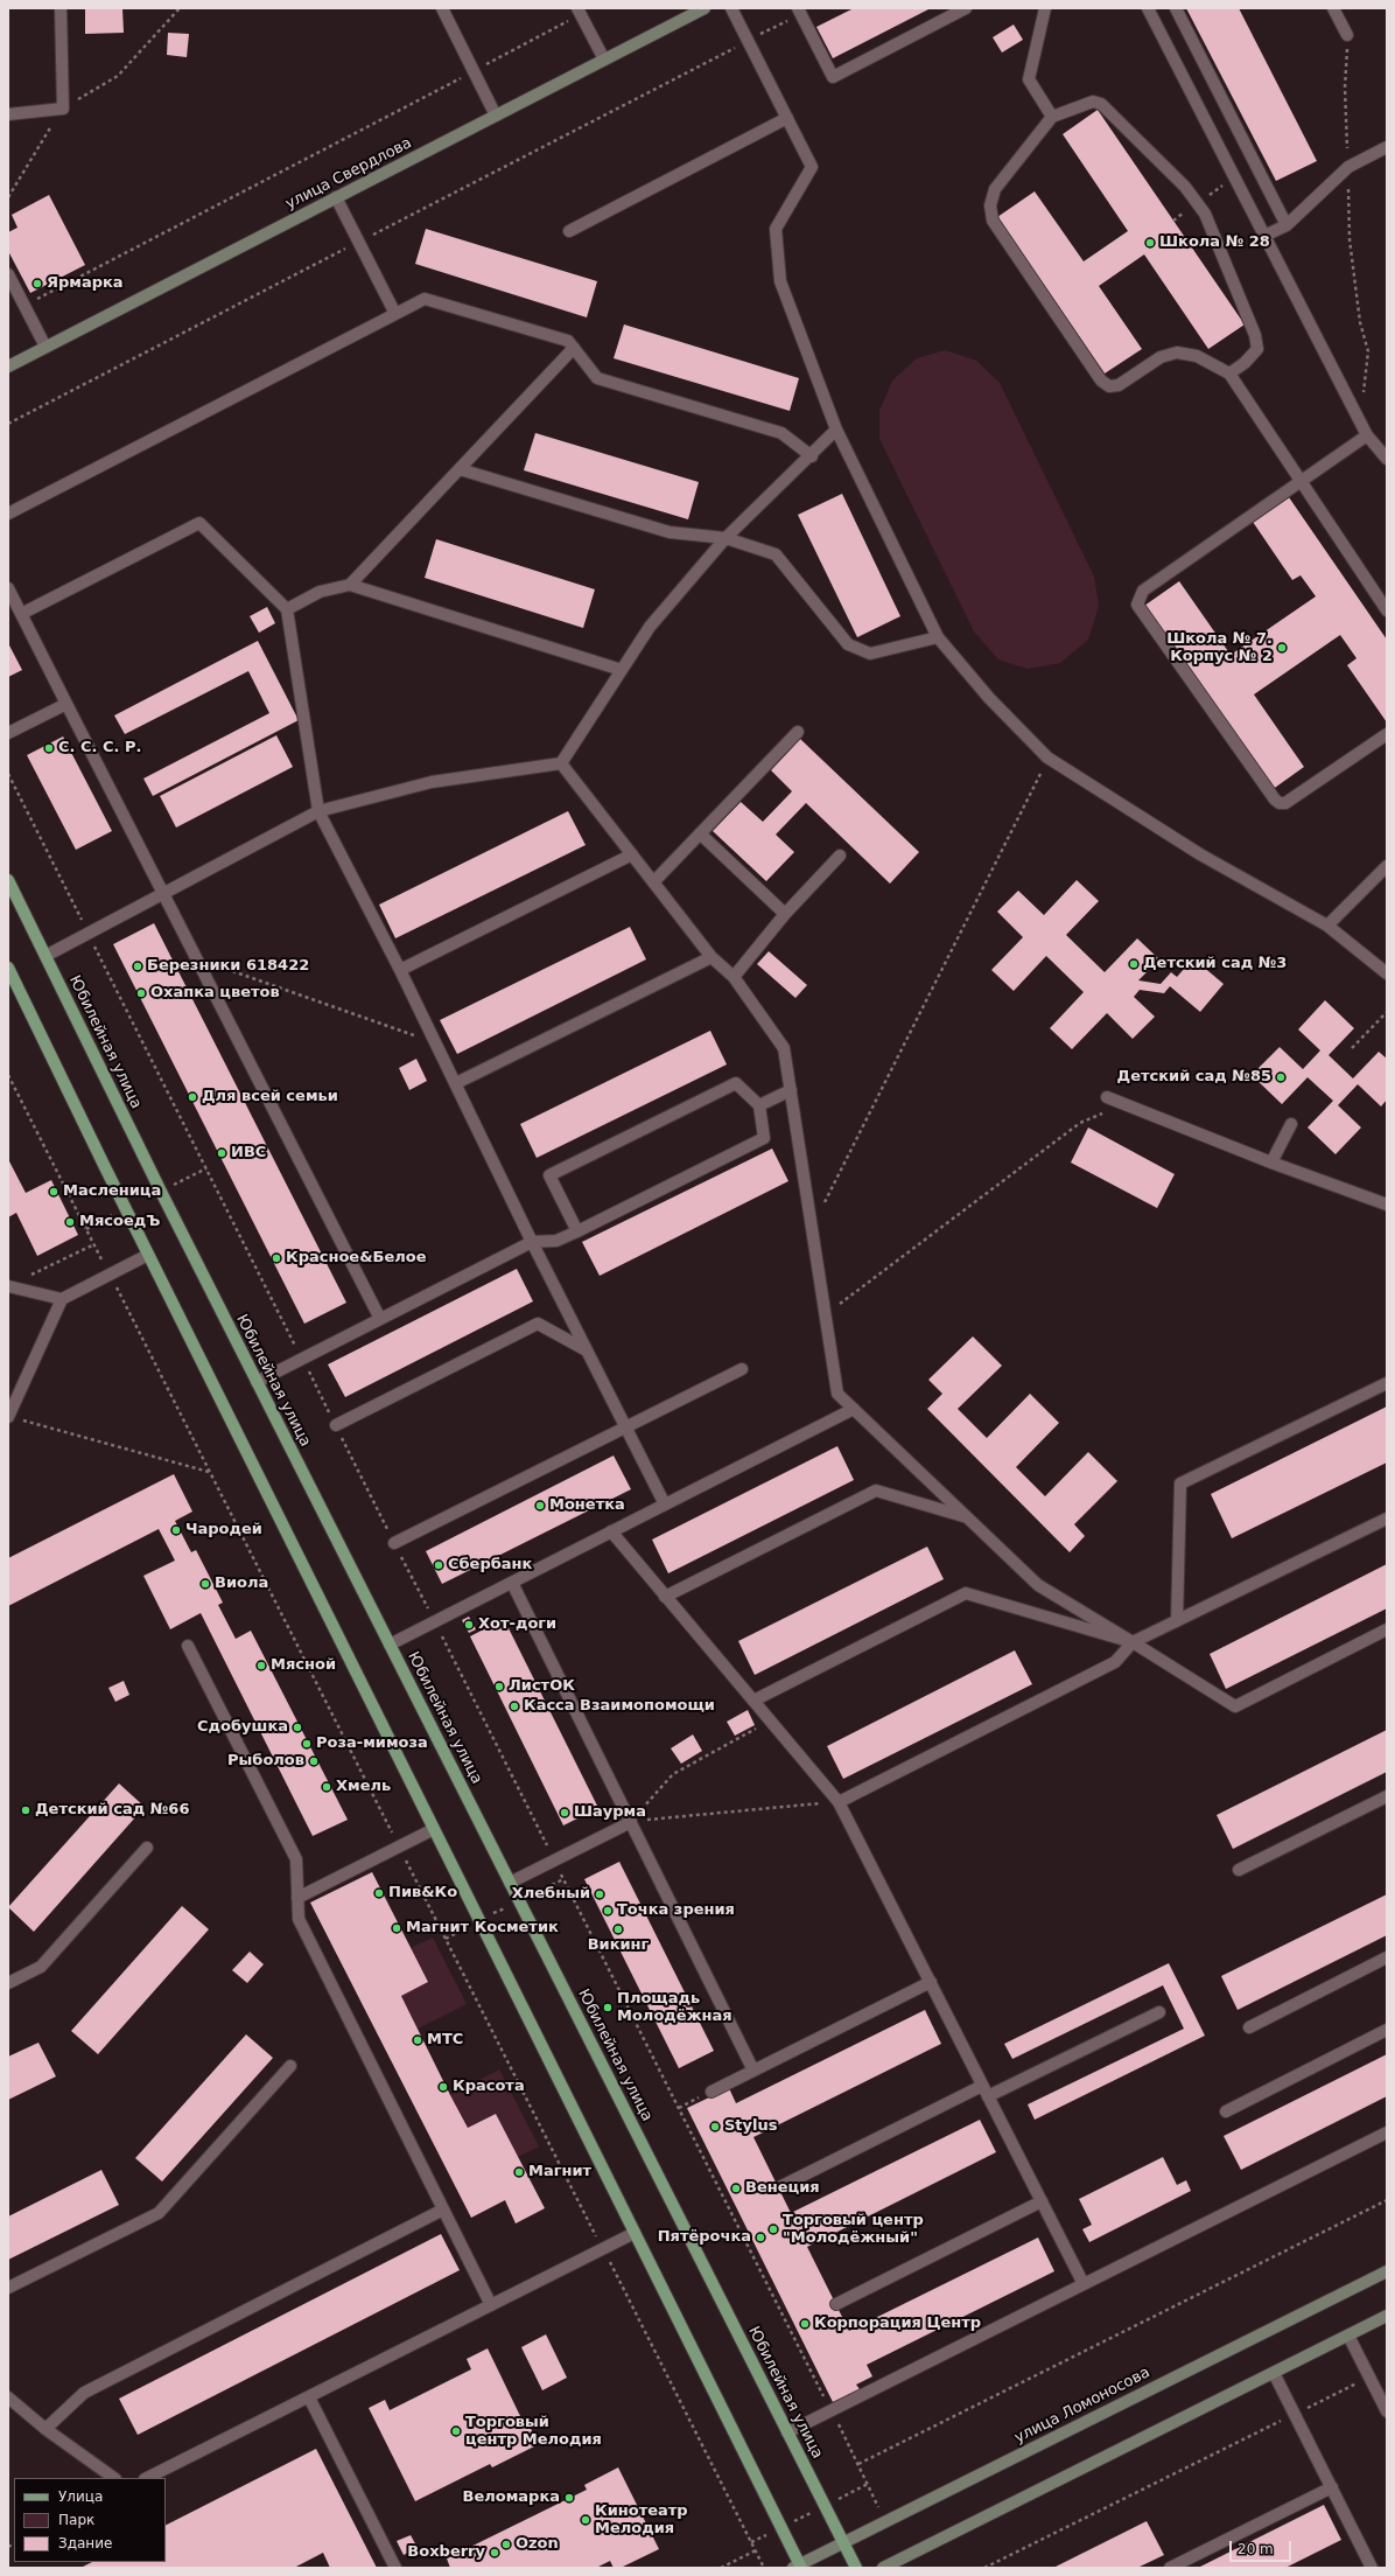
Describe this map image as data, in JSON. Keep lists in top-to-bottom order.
{
  "streets": {
    "main road": ["улица Свердлова", "Юбилейная улица", "улица Ломоносова"]
  },
  "crossings": [
    ["Юбилейная улица", "улица Ломоносова"]
  ],
  "places": [
    "Школа № 28",
    "Ярмарка",
    "Школа № 7. Корпус № 2",
    "С. С. С. Р.",
    "Детский сад №3",
    "Березники 618422",
    "Охапка цветов",
    "Детский сад №85",
    "Для всей семьи",
    "ИВС",
    "Масленица",
    "МясоедЪ",
    "Красное&Белое",
    "Монетка",
    "Чародей",
    "Сбербанк",
    "Виола",
    "Хот-доги",
    "Мясной",
    "ЛистОК",
    "Касса Взаимопомощи",
    "Сдобушка",
    "Роза-мимоза",
    "Рыболов",
    "Хмель",
    "Детский сад №66",
    "Шаурма",
    "Пив&Ко",
    "Хлебный",
    "Точка зрения",
    "Магнит Косметик",
    "Викинг",
    "Площадь Молодёжная",
    "МТС",
    "Красота",
    "Stylus",
    "Магнит",
    "Венеция",
    "Торговый центр \"Молодёжный\"",
    "Пятёрочка",
    "Корпорация Центр",
    "Торговый центр Мелодия",
    "Веломарка",
    "Кинотеатр Мелодия",
    "Ozon",
    "Boxberry"
  ],
  "legend": ["Улица", "Парк", "Здание"],
  "scale_bar": "20 m"
}
